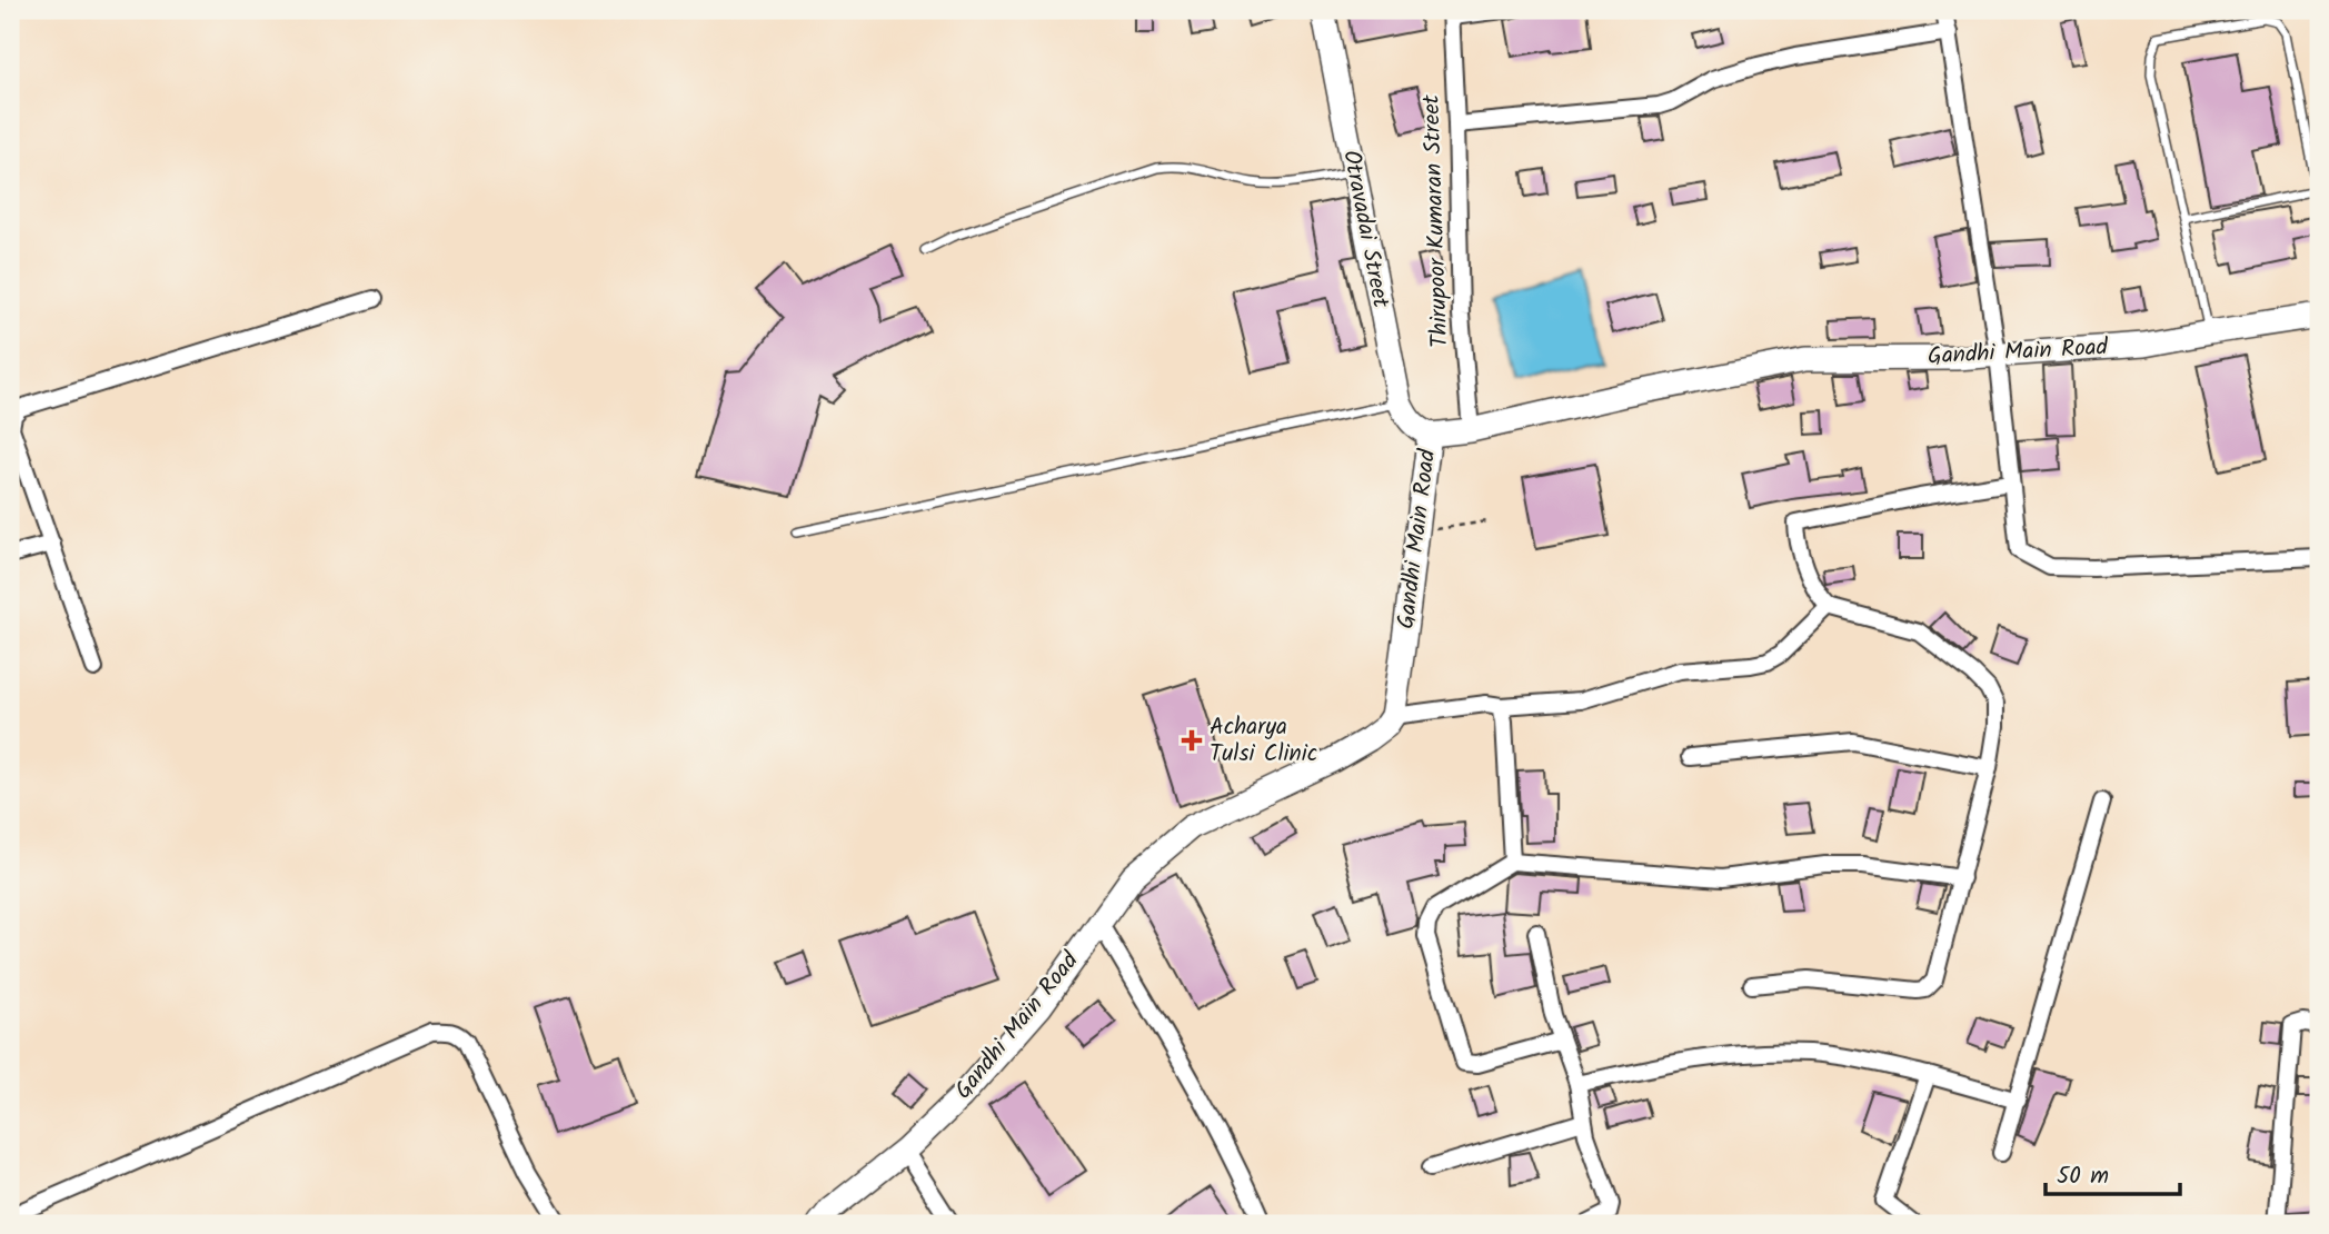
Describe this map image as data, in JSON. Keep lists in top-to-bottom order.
{
  "streets": {
    "street": ["Thirupoor Kumaran Street", "Otravadai Street", "Gandhi Main Road"]
  },
  "crossings": [
    ["Thirupoor Kumaran Street", "Gandhi Main Road"],
    ["Otravadai Street", "Gandhi Main Road"]
  ],
  "places": {
    "health": ["Acharya Tulsi Clinic"]
  },
  "scale_bar": "50 m"
}
